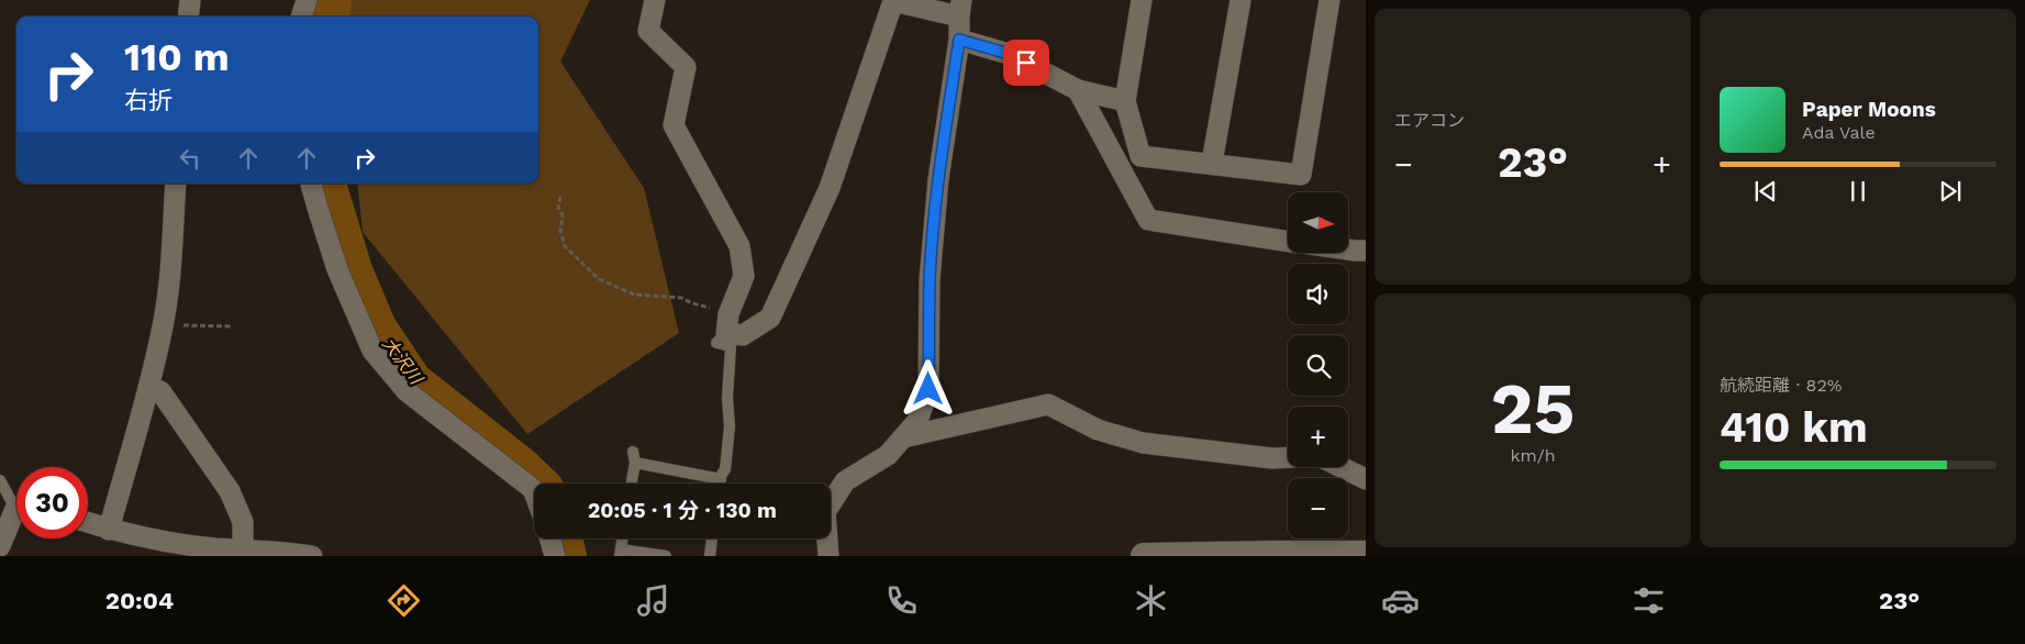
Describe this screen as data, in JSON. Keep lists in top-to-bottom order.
{
  "water": ["大沢川"],
  "north": "right",
  "page": {
    "tile": [
      "エアコン",
      ["25", "km/h"],
      ["航続距離 · 82%", "410 km"]
    ],
    "turn": ["110 m", "右折"],
    "song": ["Paper Moons", "Ada Vale"],
    "heat": ["−", "23°", "+"],
    "map_buttons": ["+", "−"],
    "limit": "30",
    "trip": "20:05 · 1 分 · 130 m",
    "tabs": ["20:04", "23°"]
  }
}
